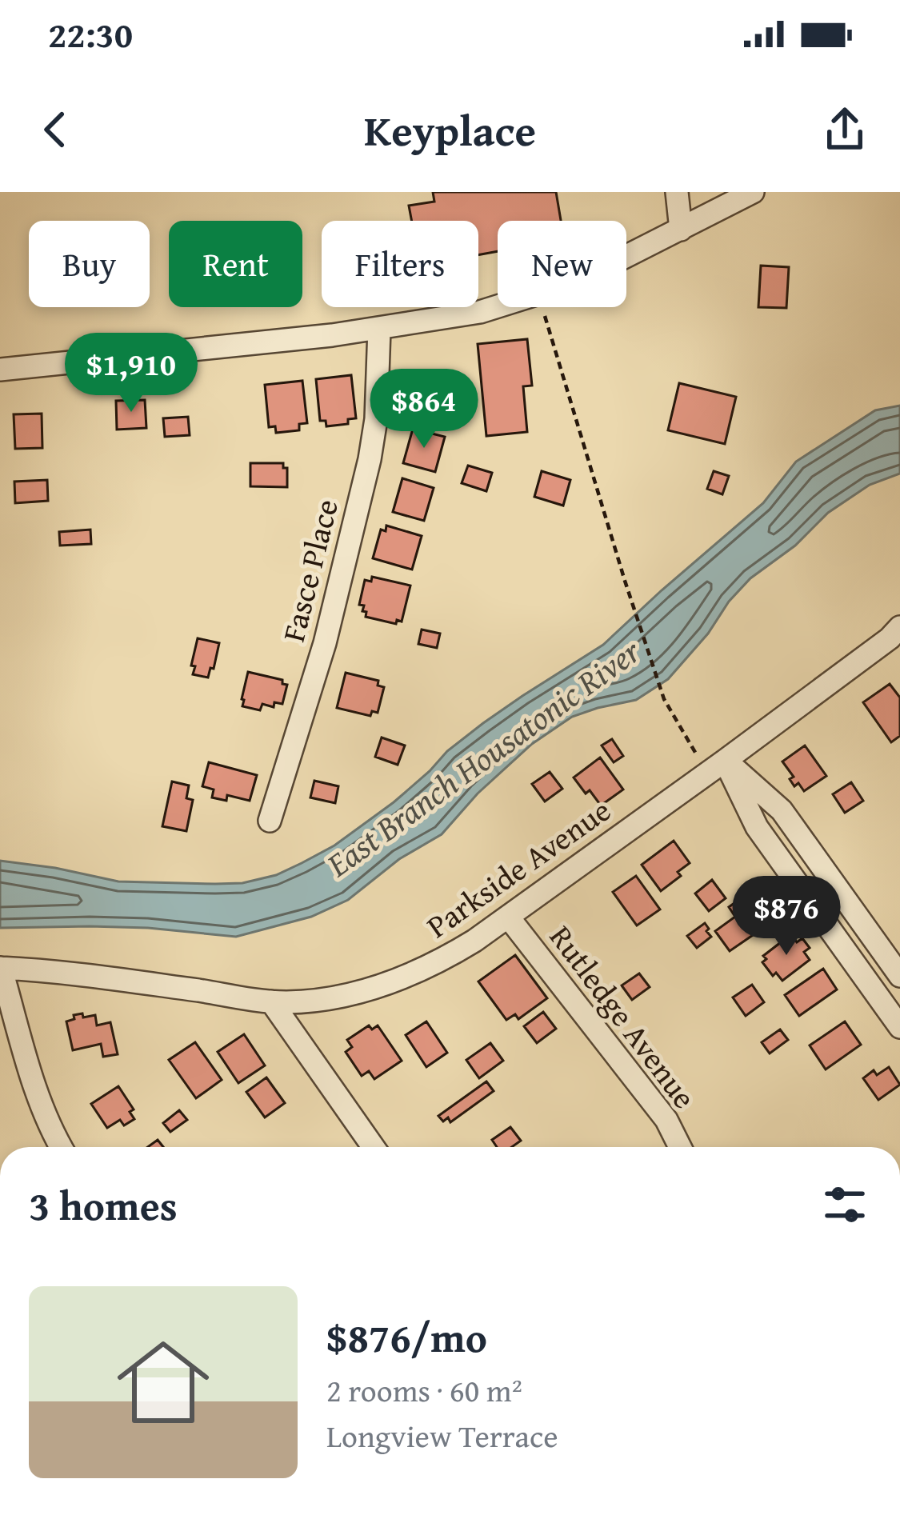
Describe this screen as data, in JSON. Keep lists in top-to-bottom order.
{
  "streets": {
    "street": ["Fasce Place", "Parkside Avenue", "Rutledge Avenue"]
  },
  "crossings": [
    ["Parkside Avenue", "Rutledge Avenue"]
  ],
  "water": ["East Branch Housatonic River"],
  "page": {
    "status": "22:30",
    "header": "Keyplace",
    "chip": [
      "Buy",
      "Rent",
      "Filters",
      "New"
    ],
    "price": ["$1,910", "$864", "$876"],
    "heading": "3 homes",
    "list": [
      {
        "name": "$876/mo",
        "note": "2 rooms · 60 m² · Longview Terrace"
      }
    ]
  }
}
